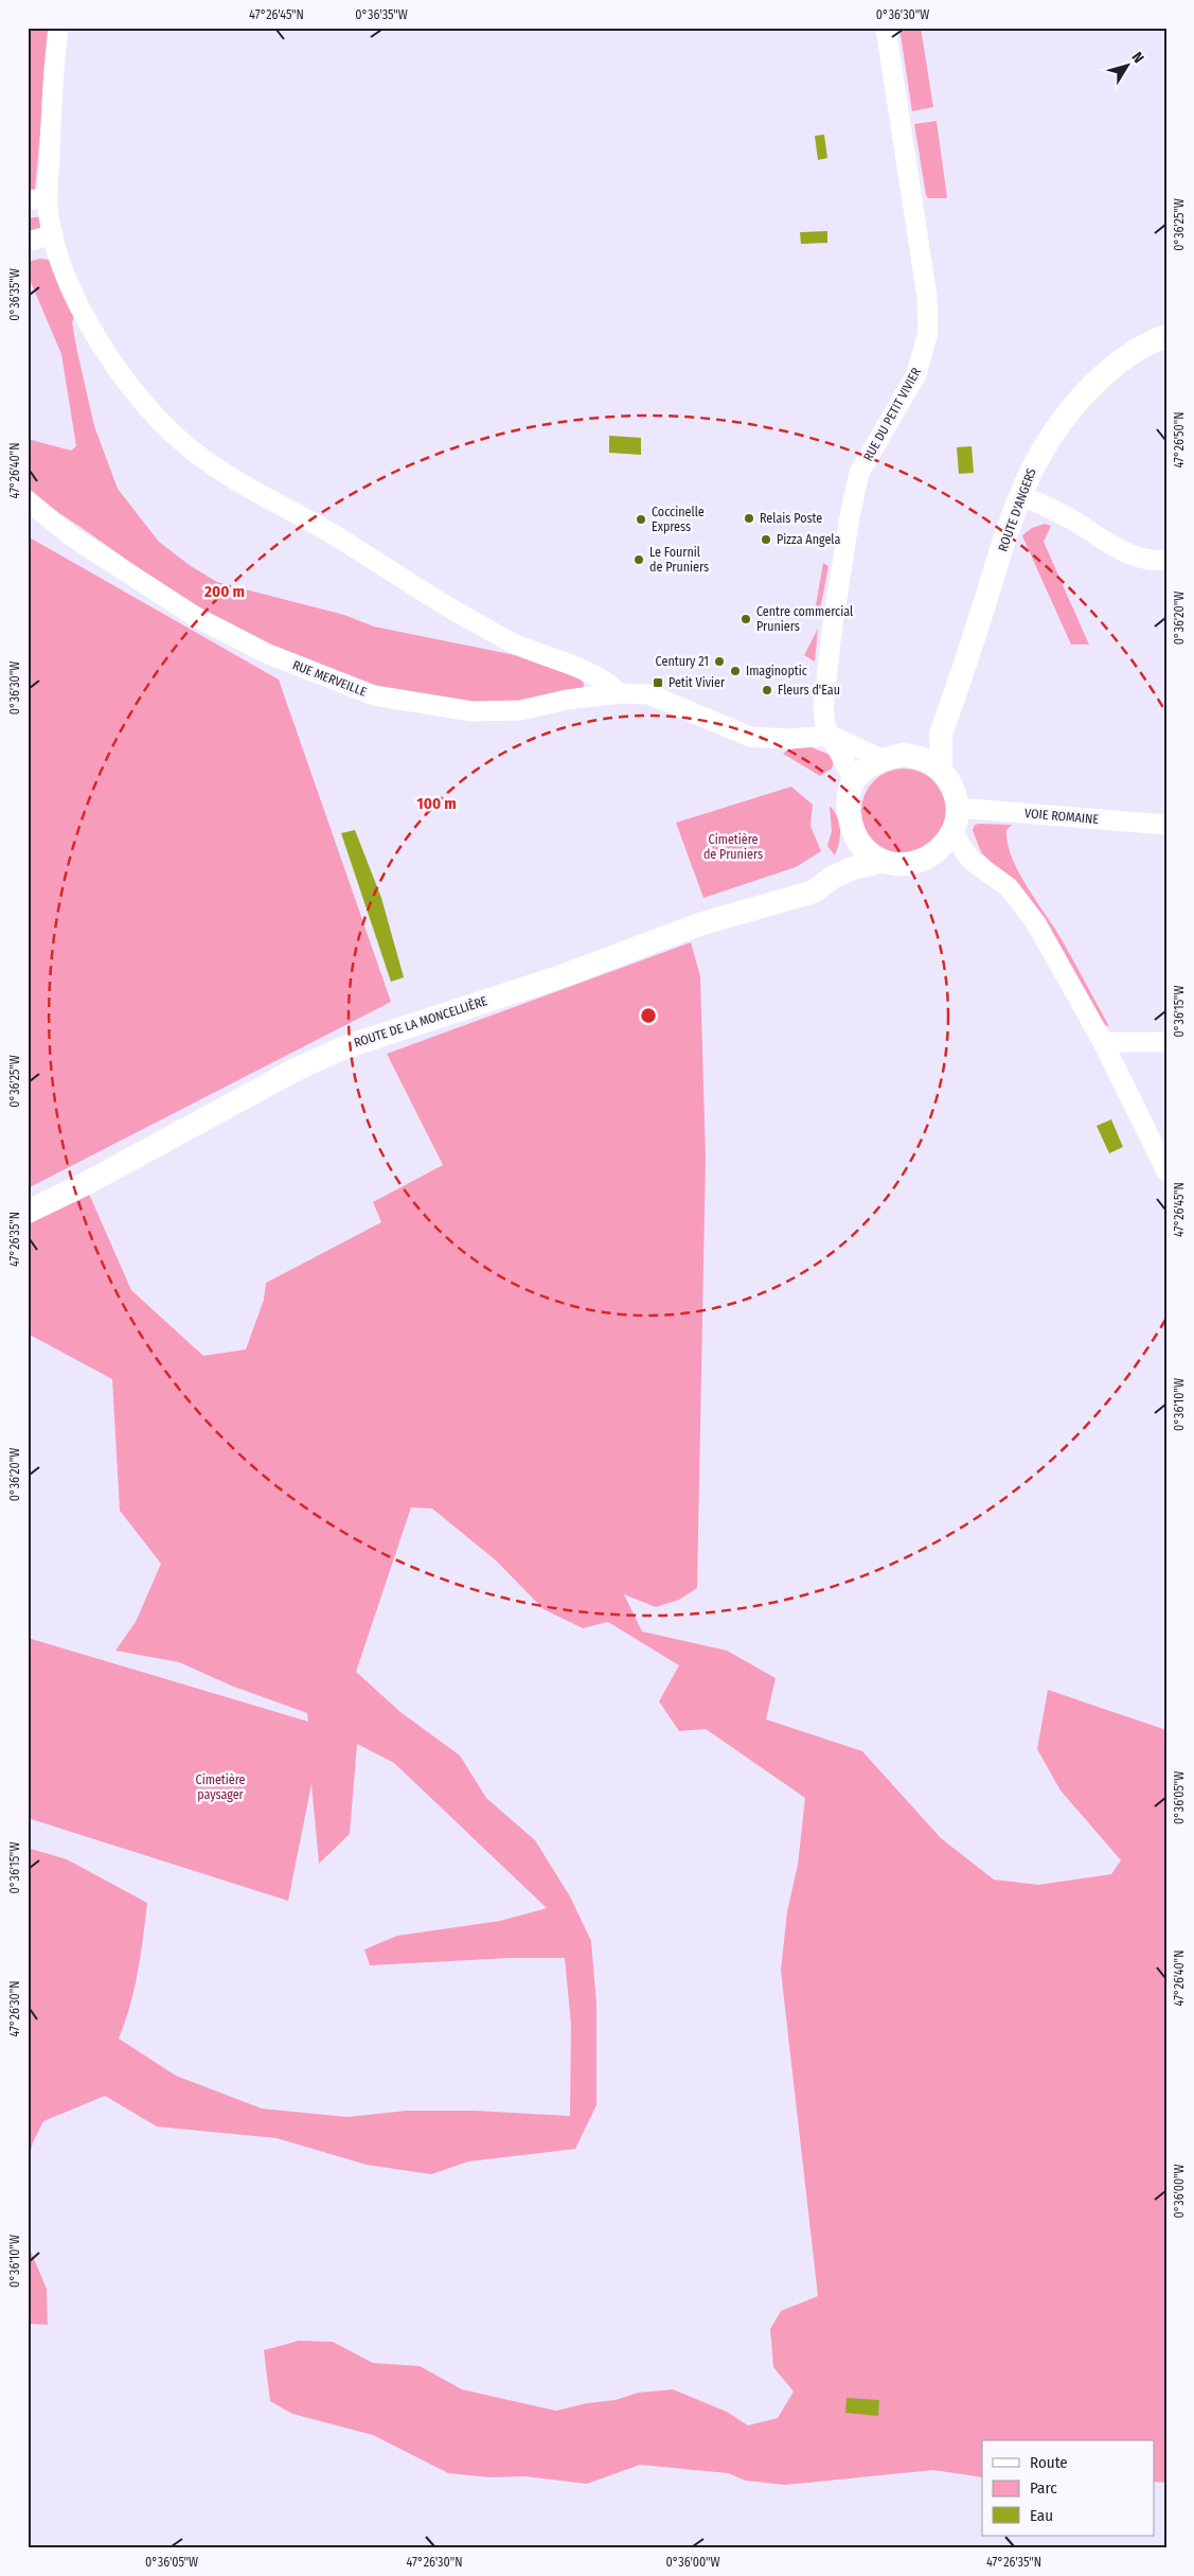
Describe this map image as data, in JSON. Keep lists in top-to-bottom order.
{
  "streets": {
    "street": [
      "RUE DU PETIT VIVIER",
      "ROUTE D'ANGERS",
      "RUE MERVEILLE",
      "VOIE ROMAINE",
      "ROUTE DE LA MONCELLIÈRE"
    ]
  },
  "crossings": [
    ["RUE DU PETIT VIVIER", "ROUTE D'ANGERS"],
    ["RUE DU PETIT VIVIER", "RUE MERVEILLE"],
    ["RUE DU PETIT VIVIER", "VOIE ROMAINE"],
    ["RUE DU PETIT VIVIER", "ROUTE DE LA MONCELLIÈRE"],
    ["ROUTE D'ANGERS", "VOIE ROMAINE"],
    ["ROUTE D'ANGERS", "ROUTE DE LA MONCELLIÈRE"],
    ["VOIE ROMAINE", "ROUTE DE LA MONCELLIÈRE"]
  ],
  "parks": ["Cimetière de Pruniers", "Cimetière paysager"],
  "places": {
    "other": [
      "Relais Poste",
      "Coccinelle Express",
      "Pizza Angela",
      "Le Fournil de Pruniers",
      "Centre commercial Pruniers",
      "Century 21",
      "Imaginoptic",
      "Fleurs d'Eau"
    ],
    "transit": ["Petit Vivier"]
  },
  "legend": ["Route", "Parc", "Eau"],
  "north": "top right",
  "coordinates": [
    "47°26'45\"N",
    "0°36'35\"W",
    "0°36'30\"W",
    "0°36'25\"W",
    "47°26'50\"N",
    "47°26'40\"N",
    "0°36'20\"W",
    "0°36'15\"W",
    "47°26'35\"N",
    "0°36'10\"W",
    "0°36'05\"W",
    "47°26'30\"N",
    "0°36'00\"W"
  ],
  "rings": ["200 m", "100 m"]
}
